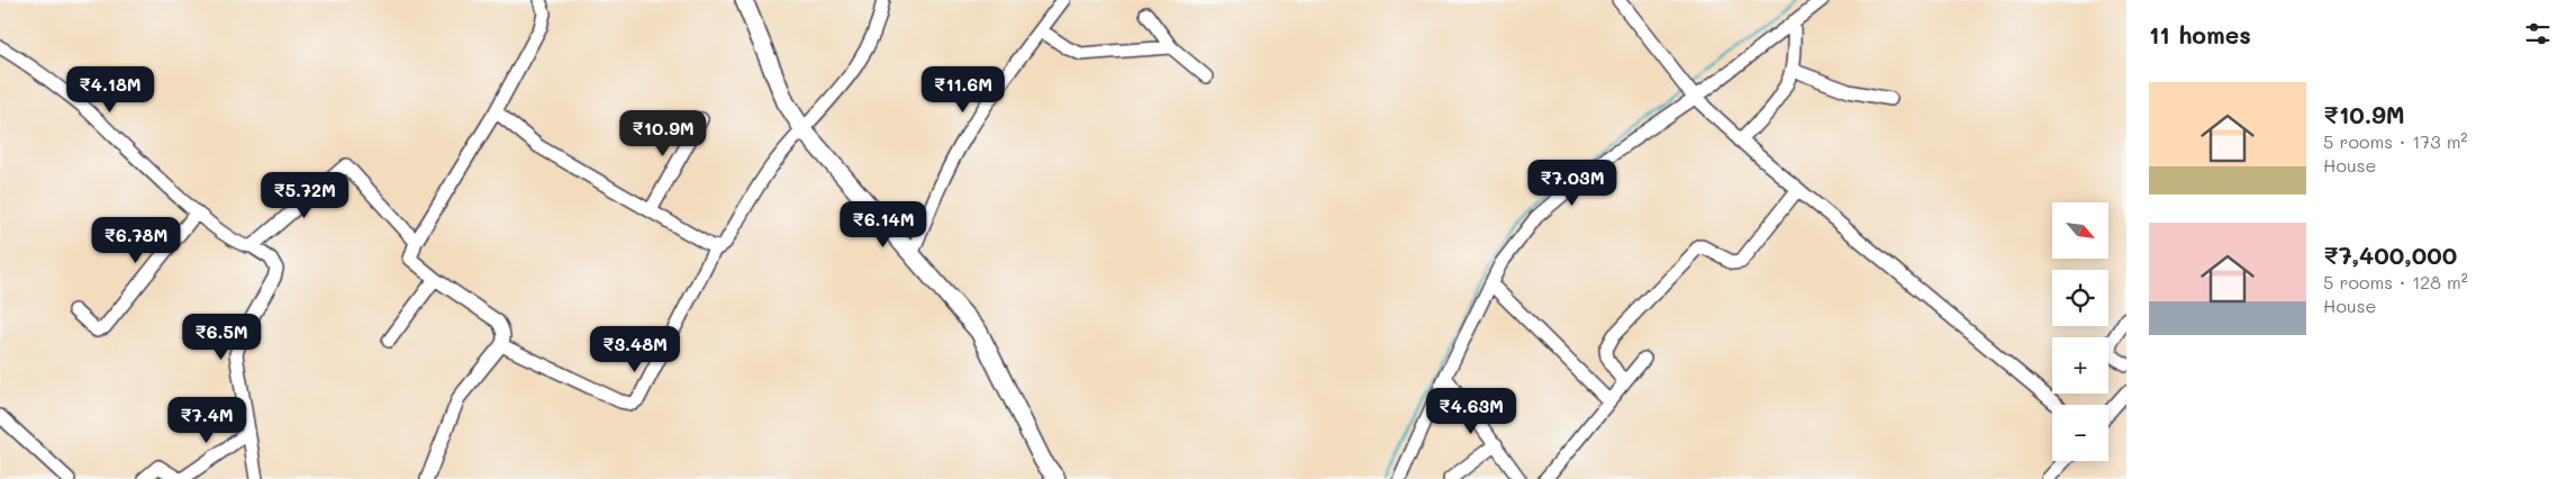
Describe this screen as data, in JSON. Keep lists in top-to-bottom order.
{
  "north": "bottom right",
  "page": {
    "heading": "11 homes",
    "price": [
      "₹4.18M",
      "₹11.6M",
      "₹10.9M",
      "₹7.03M",
      "₹5.72M",
      "₹6.14M",
      "₹6.78M",
      "₹6.5M",
      "₹3.48M",
      "₹4.63M",
      "₹7.4M"
    ],
    "list": [
      {
        "name": "₹10.9M",
        "note": "5 rooms · 173 m² · House"
      },
      {
        "name": "₹7,400,000",
        "note": "5 rooms · 128 m² · House"
      }
    ],
    "map_buttons": ["+", "−"]
  }
}
